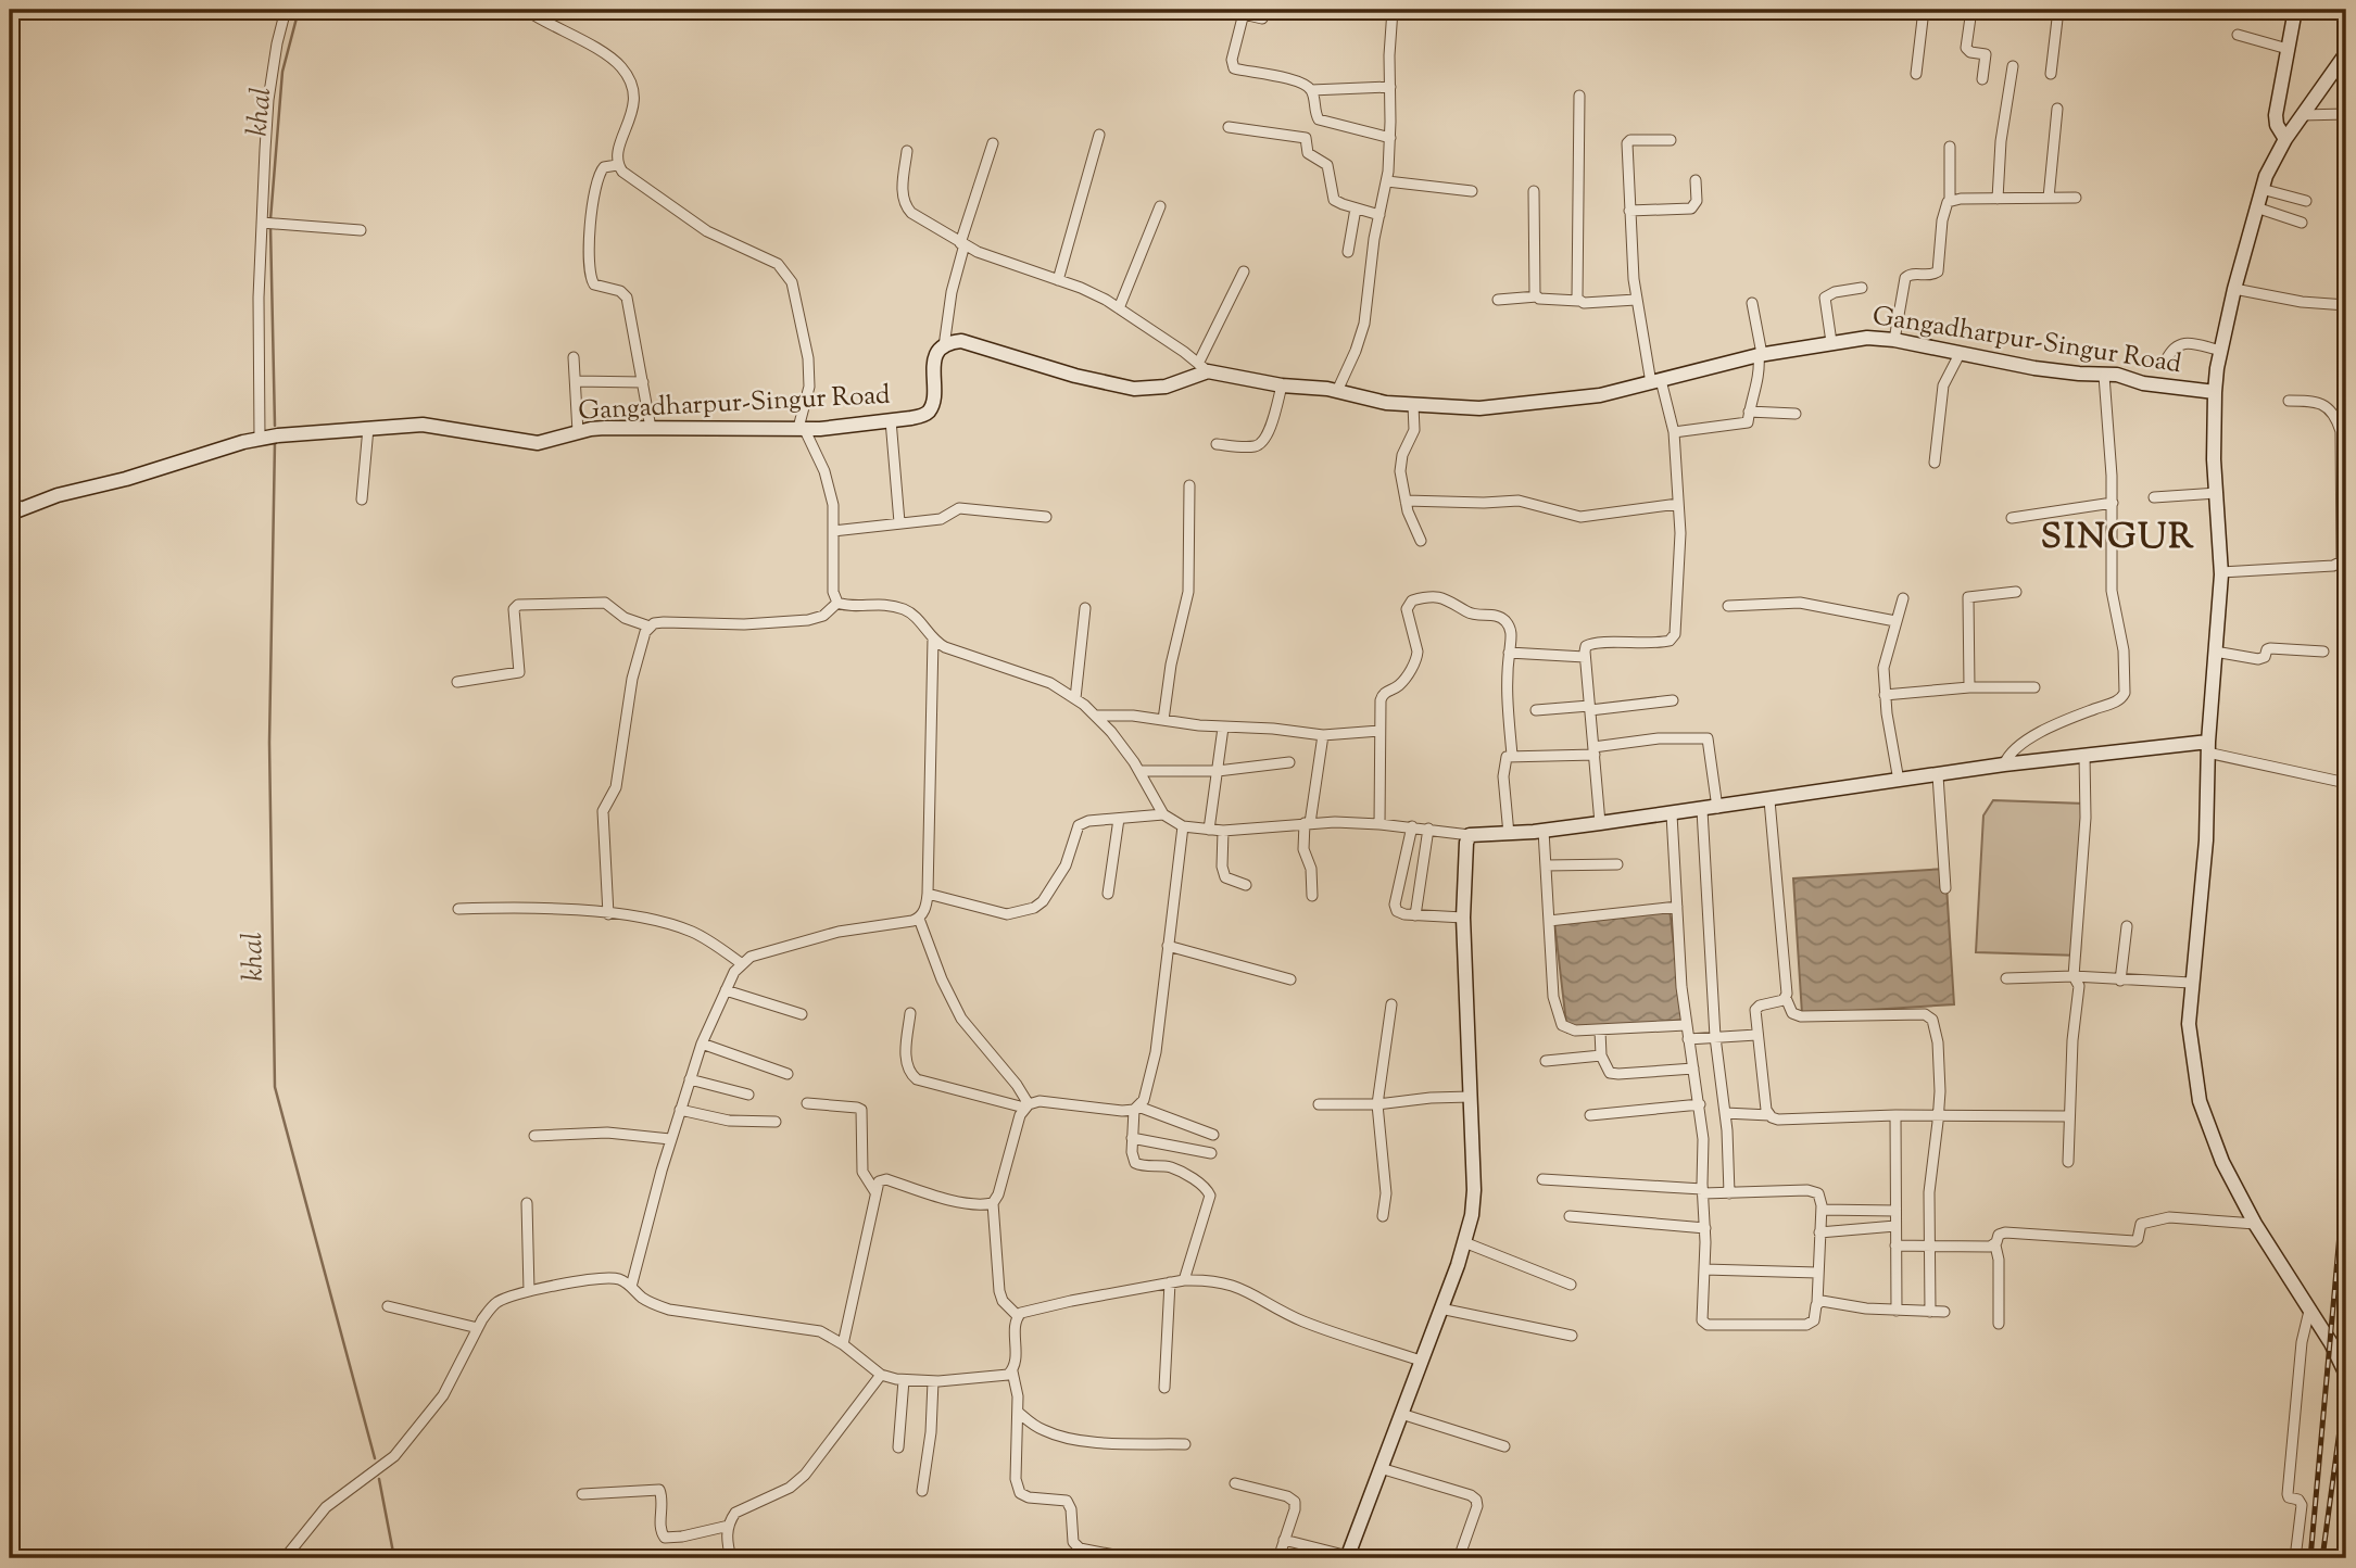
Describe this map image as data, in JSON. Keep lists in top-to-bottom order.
{
  "streets": {
    "street": ["Gangadharpur-Singur Road"]
  },
  "districts": ["SINGUR"],
  "water": ["khal"]
}
